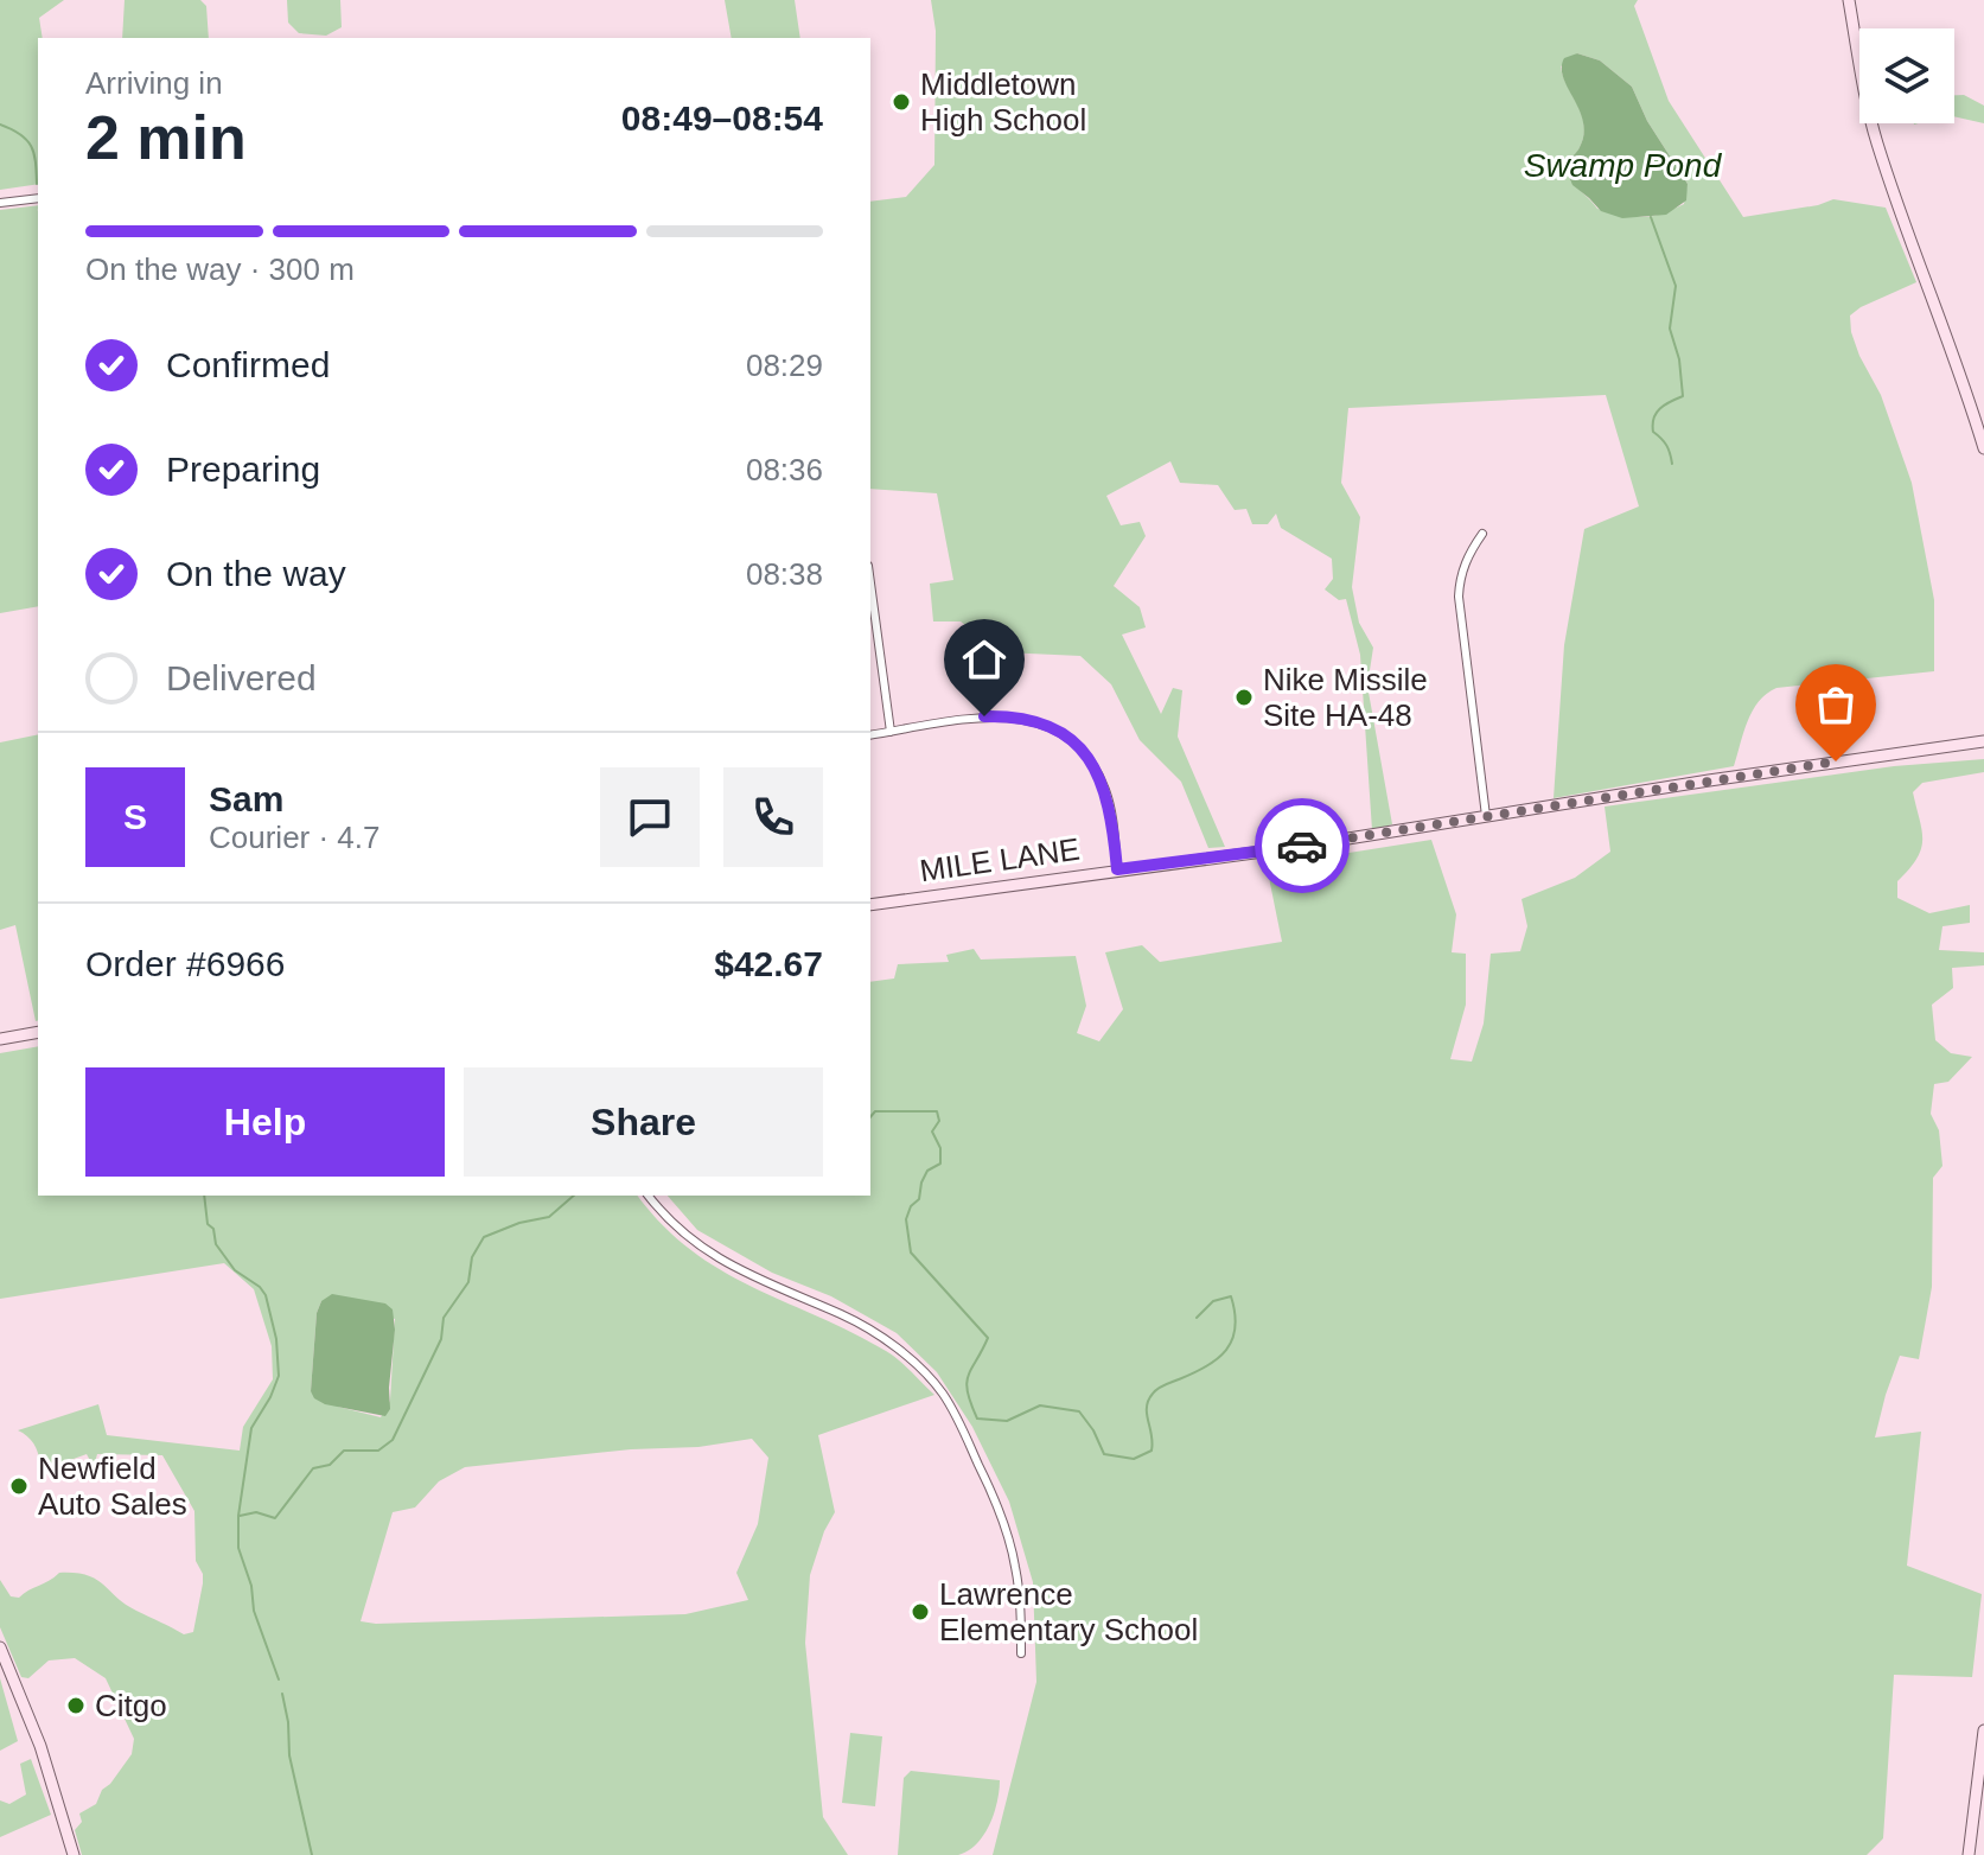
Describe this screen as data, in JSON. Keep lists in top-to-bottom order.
{
  "streets": {
    "street": ["MILE LANE"]
  },
  "water": ["Swamp Pond"],
  "places": [
    "Middletown High School",
    "Nike Missile Site HA-48",
    "Newfield Auto Sales",
    "Lawrence Elementary School",
    "Citgo"
  ],
  "page": {
    "heading": ["2 min", "Arriving in", "08:49–08:54"],
    "panel": [
      "Sam",
      "Courier · 4.7",
      "Order #6966",
      "$42.67"
    ],
    "bar": "On the way · 300 m",
    "list": [
      ["Confirmed", "08:29"],
      ["Preparing", "08:36"],
      ["On the way", "08:38"],
      "Delivered"
    ],
    "round": "S",
    "buttons": ["Help", "Share"]
  }
}
